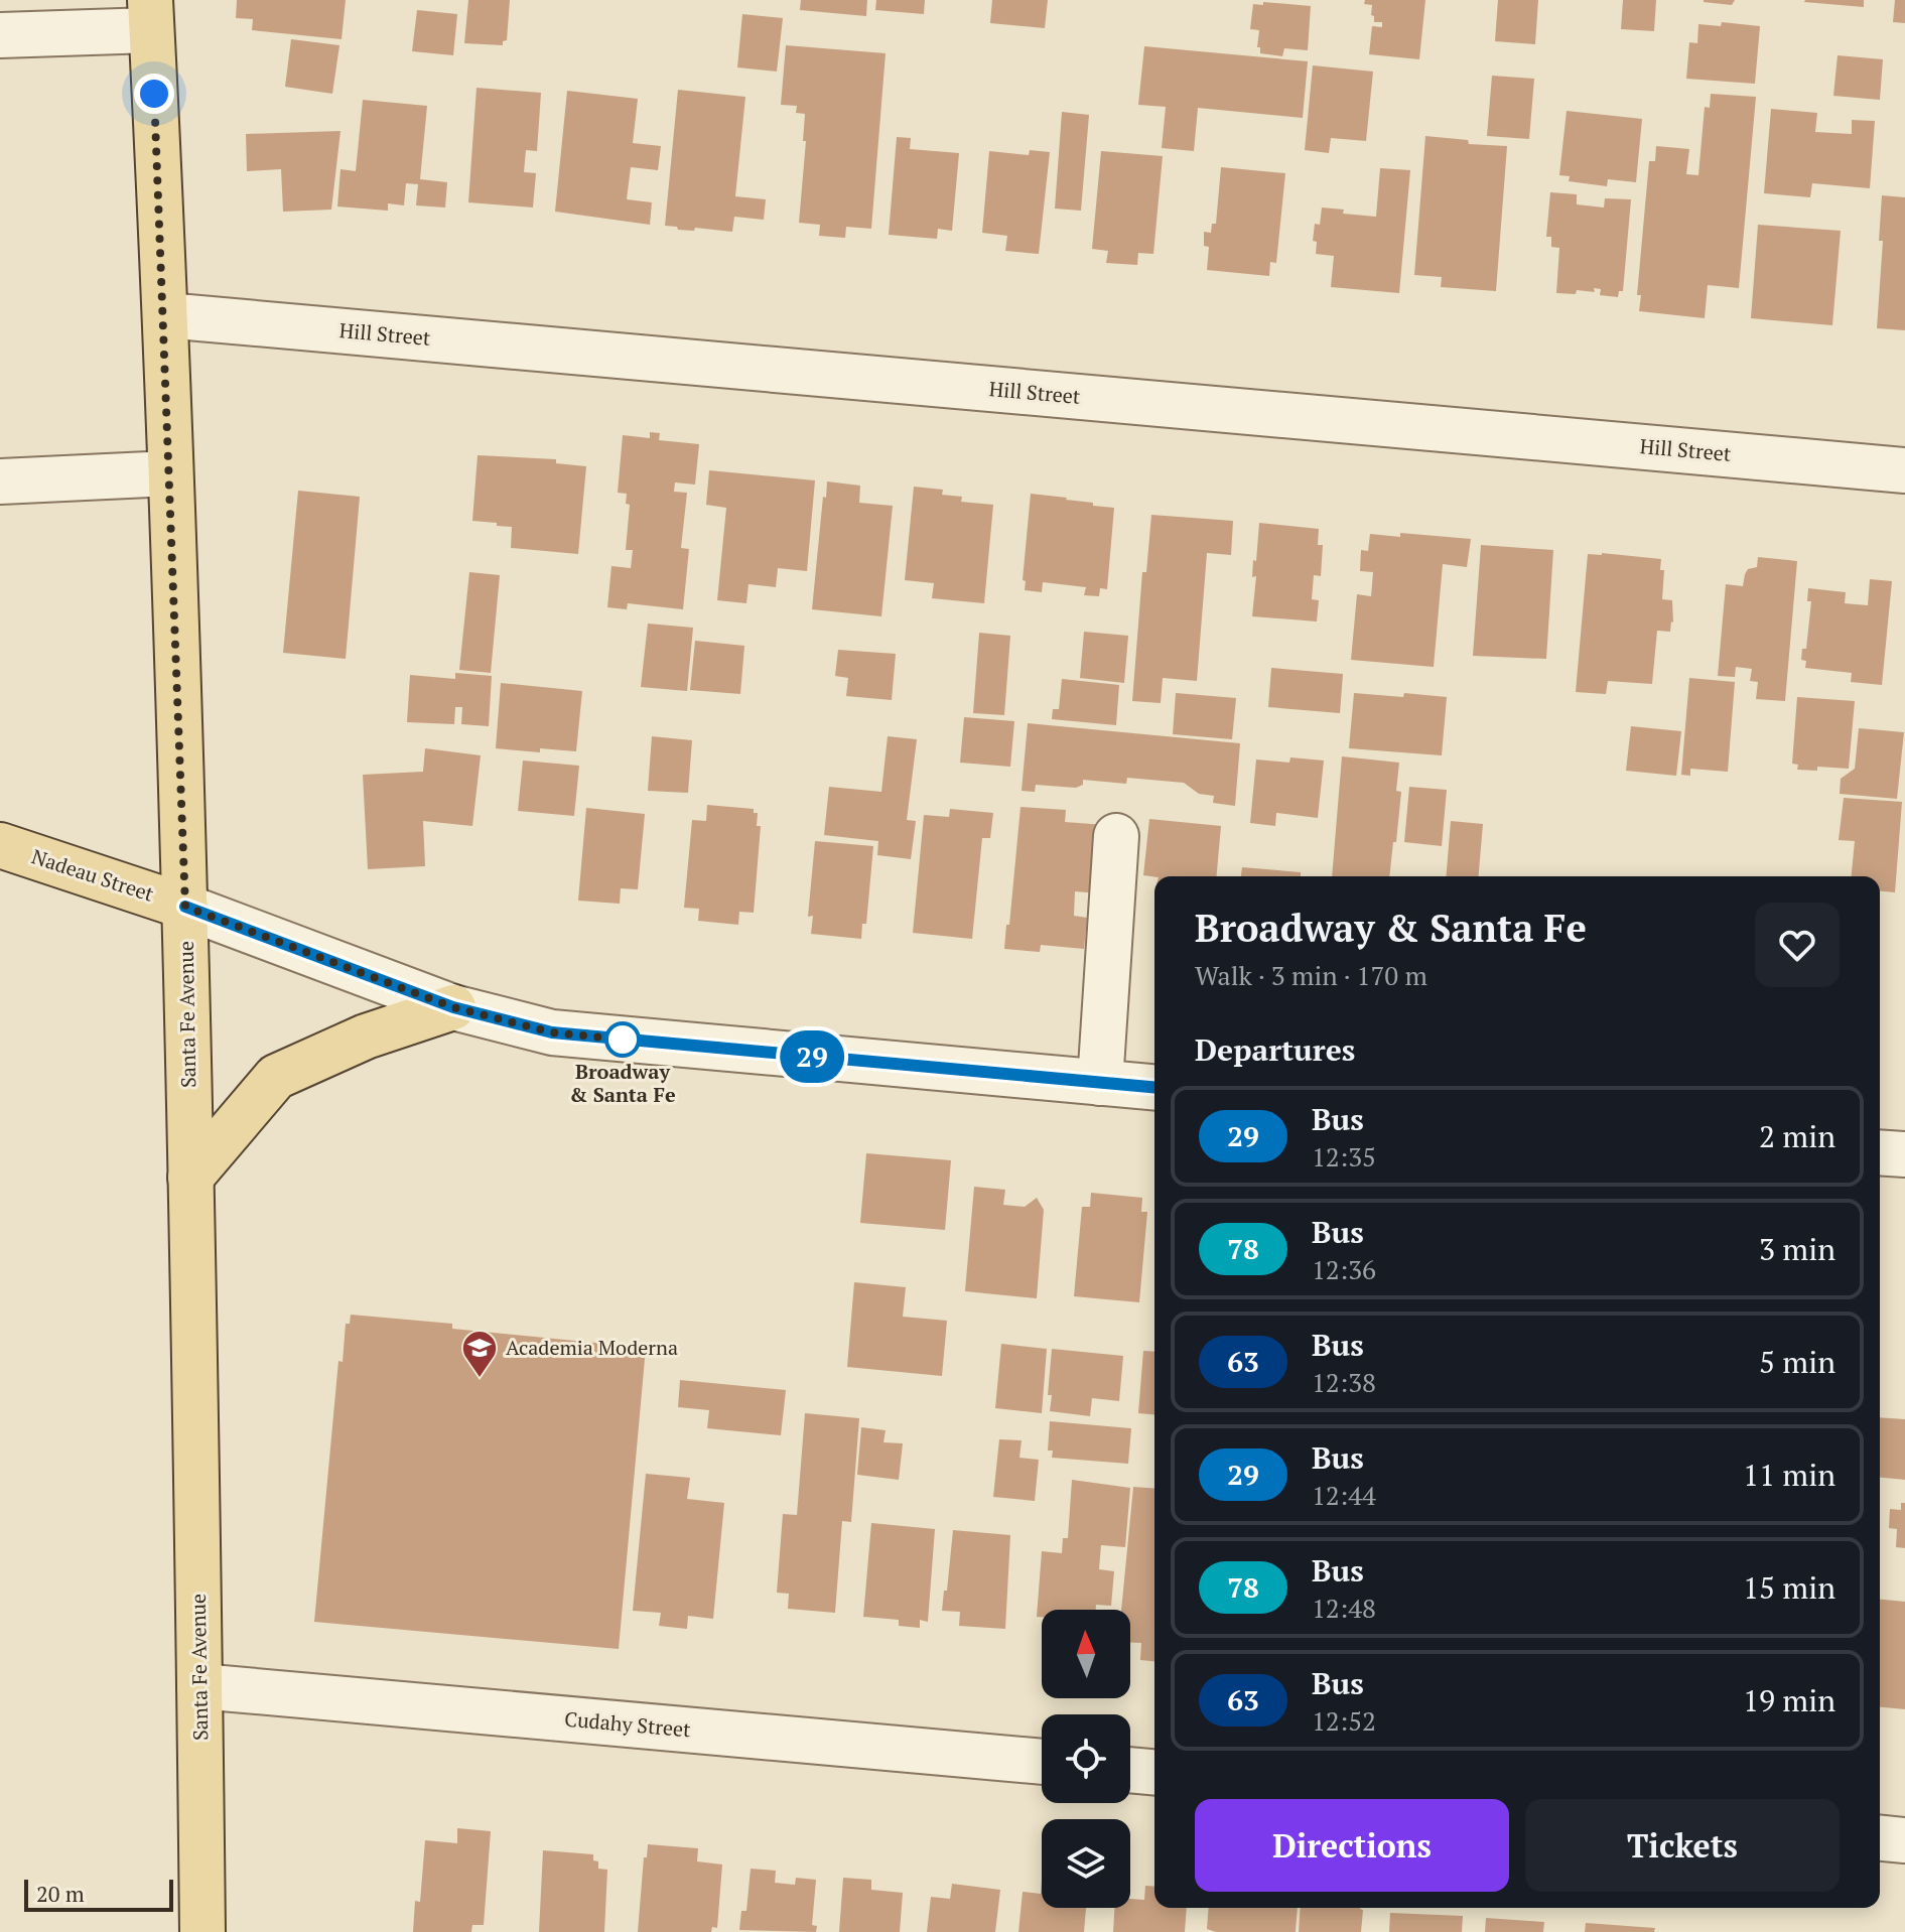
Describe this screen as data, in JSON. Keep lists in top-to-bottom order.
{
  "streets": {
    "main road": ["Nadeau Street", "Santa Fe Avenue"],
    "street": ["Hill Street", "Cudahy Street"]
  },
  "crossings": [
    ["Hill Street", "Santa Fe Avenue"],
    ["Nadeau Street", "Santa Fe Avenue"],
    ["Santa Fe Avenue", "Cudahy Street"]
  ],
  "places": {
    "other": ["Broadway & Santa Fe"],
    "school or university": ["Academia Moderna"]
  },
  "lines": ["bus line 29"],
  "scale_bar": "20 m",
  "north": "top",
  "page": {
    "on_map": "29",
    "heading": [
      ["Broadway & Santa Fe", "Walk · 3 min · 170 m"],
      "Departures"
    ],
    "list": [
      {
        "mark": "29",
        "name": "Bus",
        "note": "12:35",
        "value": "2 min"
      },
      {
        "mark": "78",
        "name": "Bus",
        "note": "12:36",
        "value": "3 min"
      },
      {
        "mark": "63",
        "name": "Bus",
        "note": "12:38",
        "value": "5 min"
      },
      {
        "mark": "29",
        "name": "Bus",
        "note": "12:44",
        "value": "11 min"
      },
      {
        "mark": "78",
        "name": "Bus",
        "note": "12:48",
        "value": "15 min"
      },
      {
        "mark": "63",
        "name": "Bus",
        "note": "12:52",
        "value": "19 min"
      }
    ],
    "buttons": ["Directions", "Tickets"],
    "scale": "20 m"
  }
}
